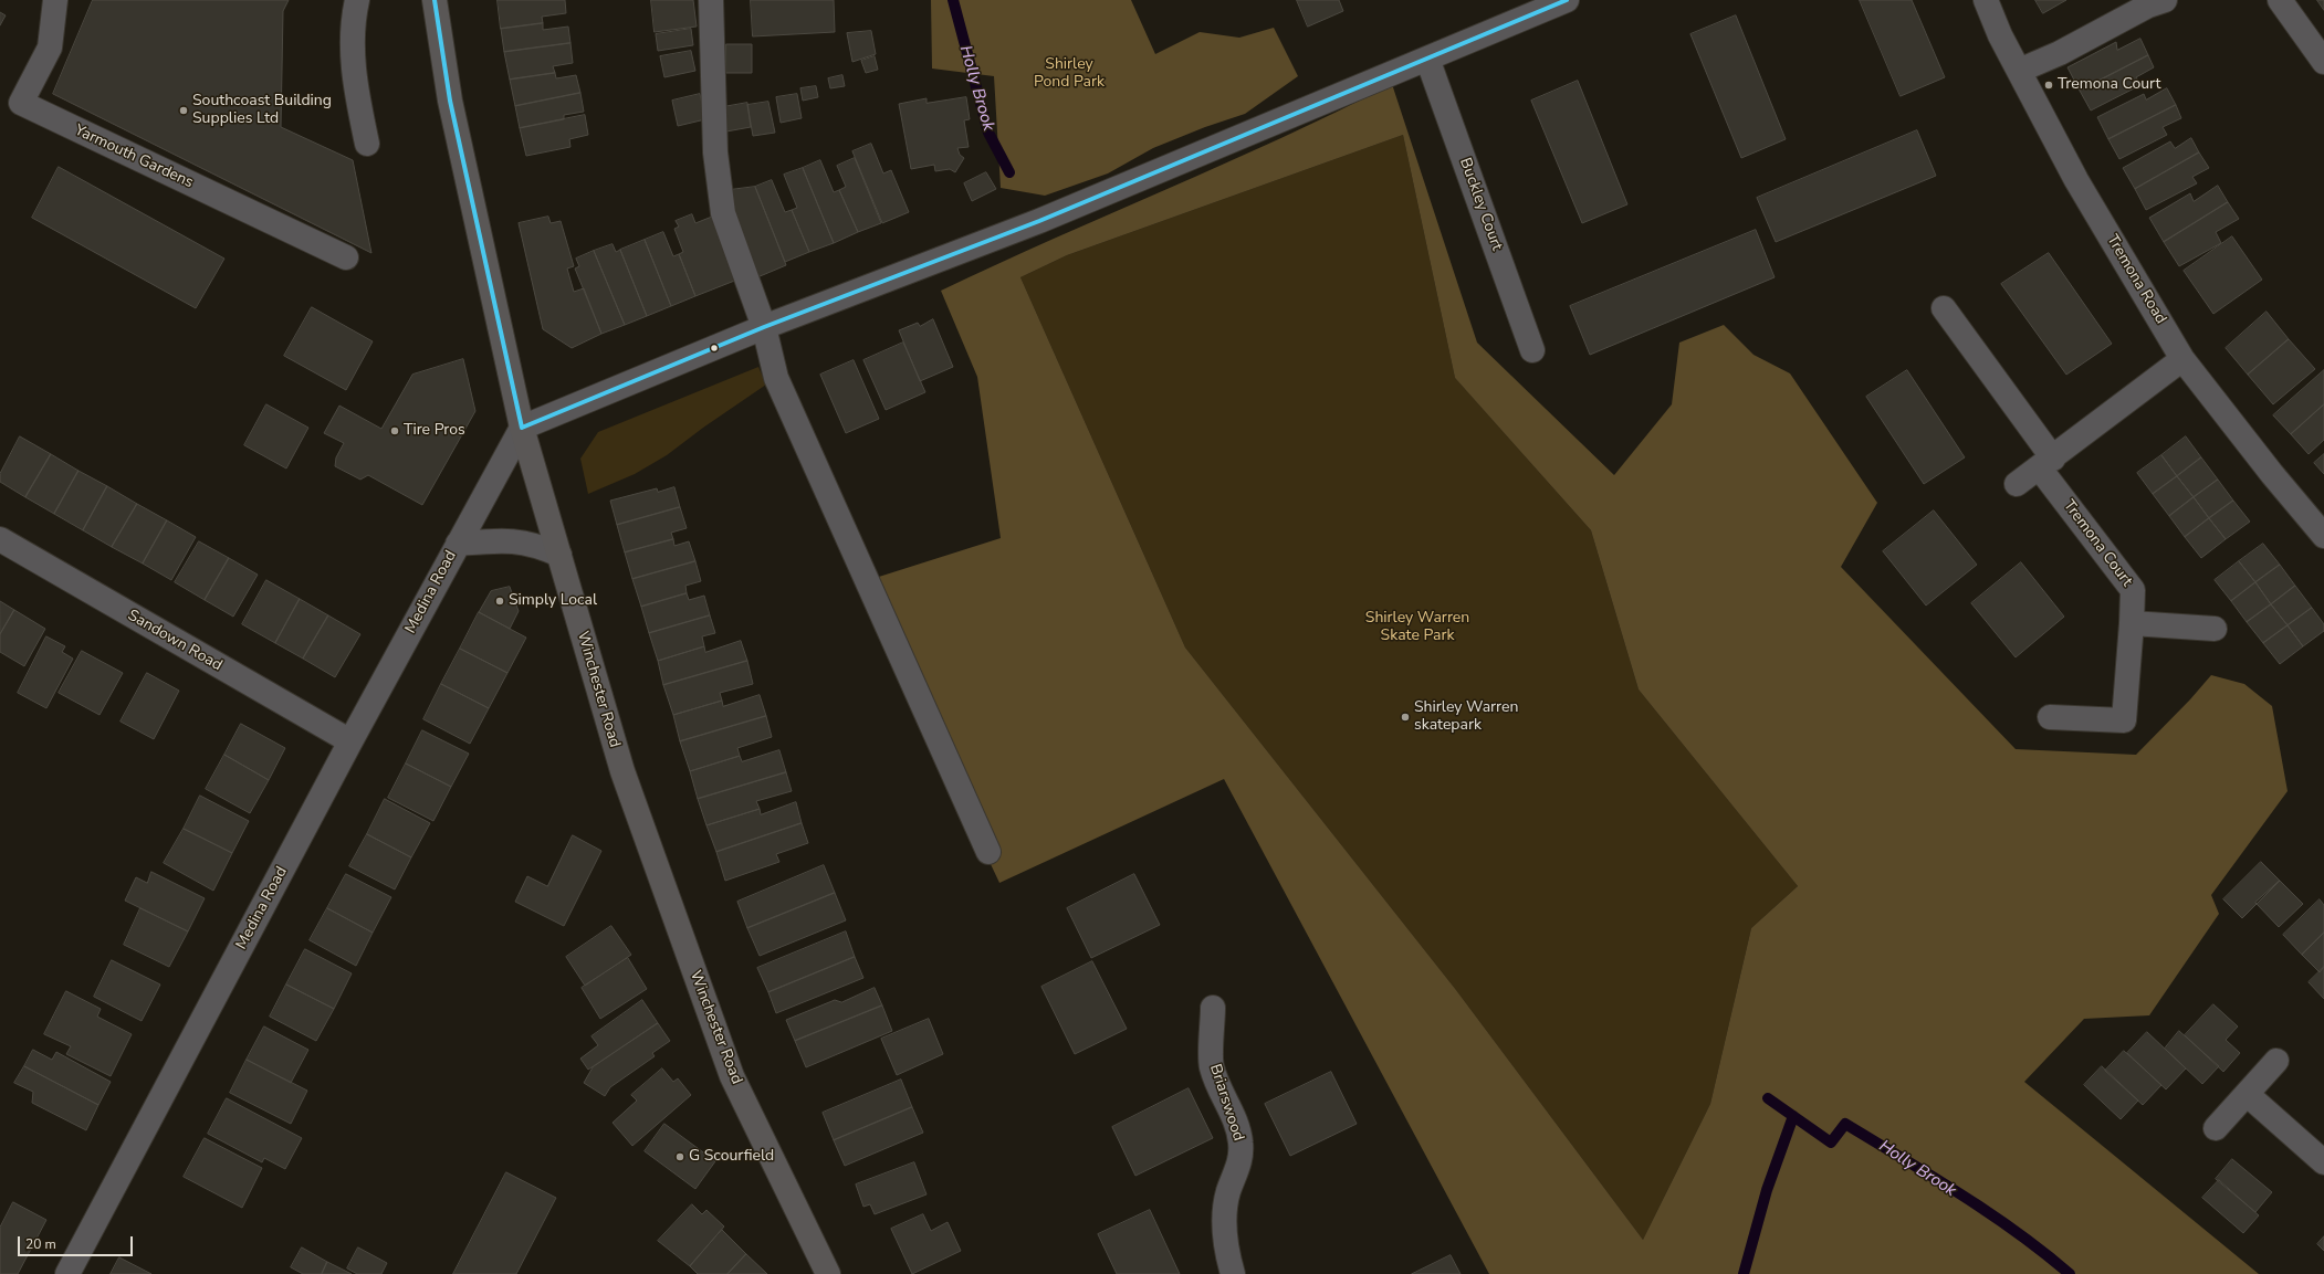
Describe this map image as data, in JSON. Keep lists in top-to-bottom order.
{
  "streets": {
    "main road": ["Winchester Road"],
    "street": [
      "Yarmouth Gardens",
      "Buckley Court",
      "Tremona Road",
      "Tremona Court",
      "Medina Road",
      "Sandown Road",
      "Briarswood"
    ]
  },
  "crossings": [
    ["Medina Road", "Sandown Road"],
    ["Medina Road", "Winchester Road"]
  ],
  "water": ["Holly Brook"],
  "parks": ["Shirley Pond Park", "Shirley Warren Skate Park"],
  "places": [
    "Tremona Court",
    "Southcoast Building Supplies Ltd",
    "Tire Pros",
    "Simply Local",
    "Shirley Warren skatepark",
    "G Scourfield"
  ],
  "scale_bar": "20 m"
}
